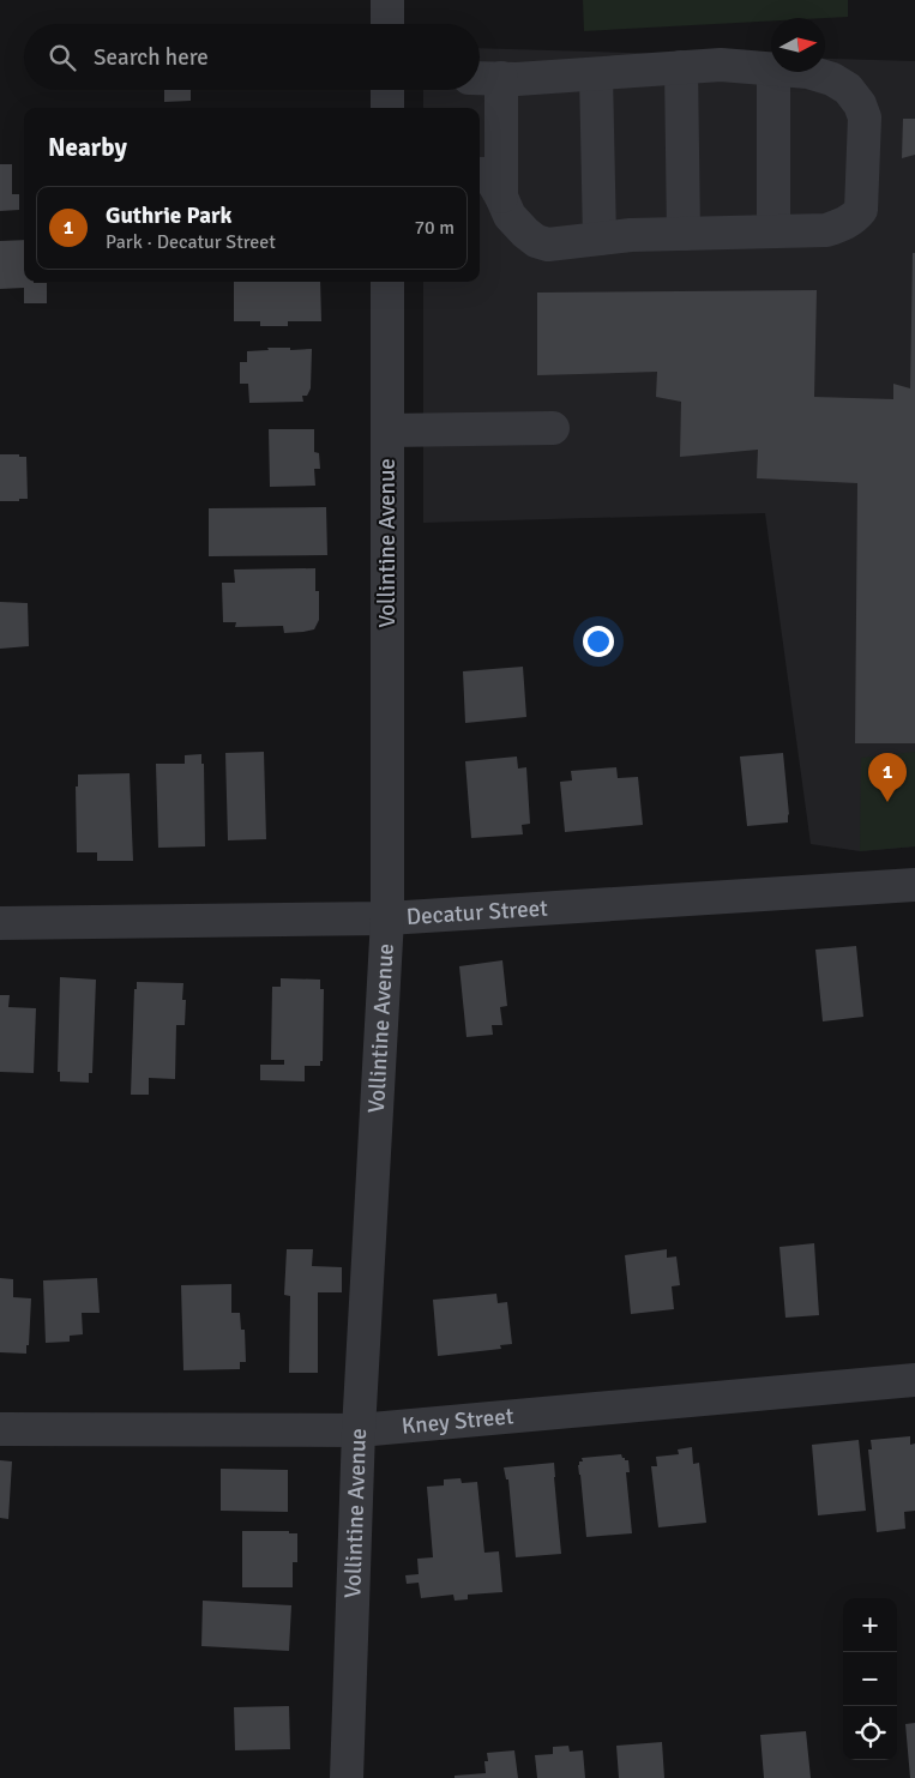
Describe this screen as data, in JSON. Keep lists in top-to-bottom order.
{
  "streets": {
    "street": ["Vollintine Avenue", "Decatur Street", "Kney Street"]
  },
  "crossings": [
    ["Vollintine Avenue", "Decatur Street"],
    ["Vollintine Avenue", "Kney Street"]
  ],
  "north": "right",
  "page": {
    "search": "Search here",
    "heading": "Nearby",
    "list": [
      {
        "mark": "1",
        "name": "Guthrie Park",
        "note": "Park · Decatur Street",
        "value": "70 m"
      }
    ],
    "pins": "1",
    "map_buttons": ["+", "−"]
  }
}
